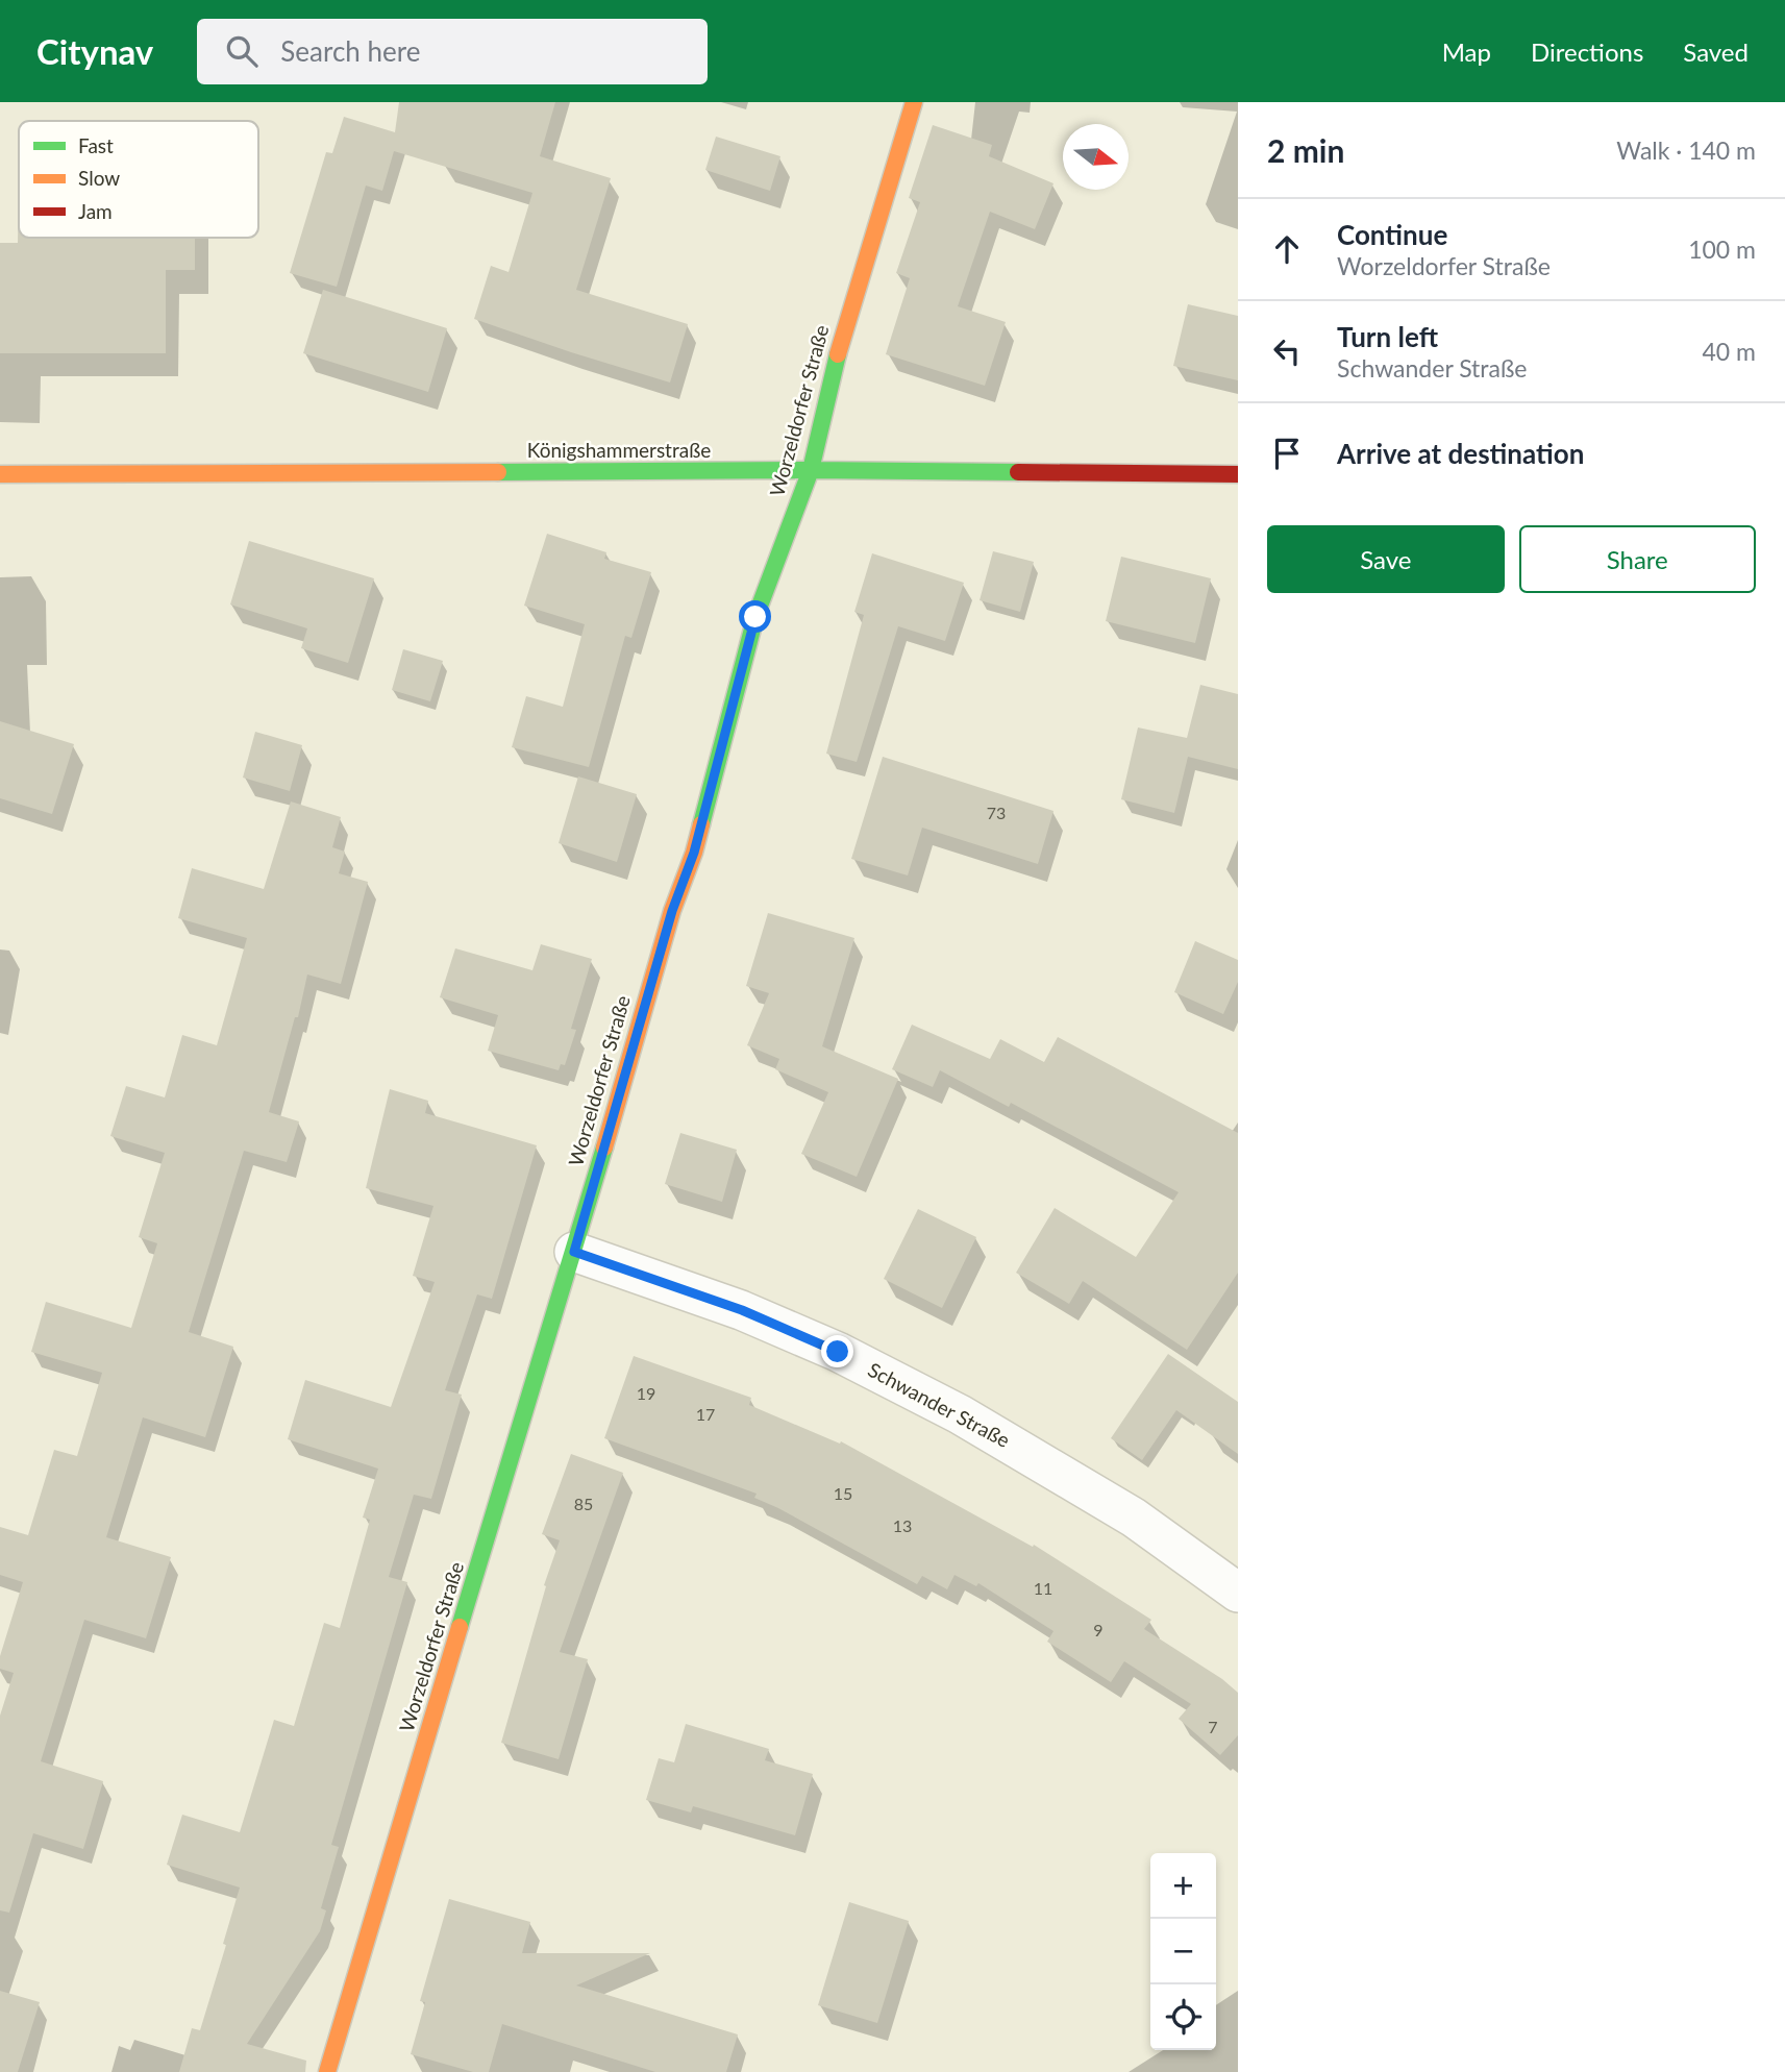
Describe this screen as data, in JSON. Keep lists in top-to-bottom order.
{
  "streets": {
    "street": ["Worzeldorfer Straße", "Königshammerstraße", "Schwander Straße"]
  },
  "crossings": [
    ["Worzeldorfer Straße", "Königshammerstraße"],
    ["Worzeldorfer Straße", "Schwander Straße"]
  ],
  "house_numbers": [
    "73",
    "19",
    "17",
    "15",
    "85",
    "13",
    "11",
    "9",
    "7"
  ],
  "legend": ["Fast", "Slow", "Jam"],
  "north": "right",
  "page": {
    "header": "Citynav",
    "search": "Search here",
    "nav": ["Map", "Directions", "Saved"],
    "heading": ["2 min", "Walk · 140 m"],
    "list": [
      ["Continue", "Worzeldorfer Straße", "100 m"],
      ["Turn left", "Schwander Straße", "40 m"],
      "Arrive at destination"
    ],
    "buttons": ["Save", "Share"],
    "map_buttons": ["+", "−"]
  }
}
